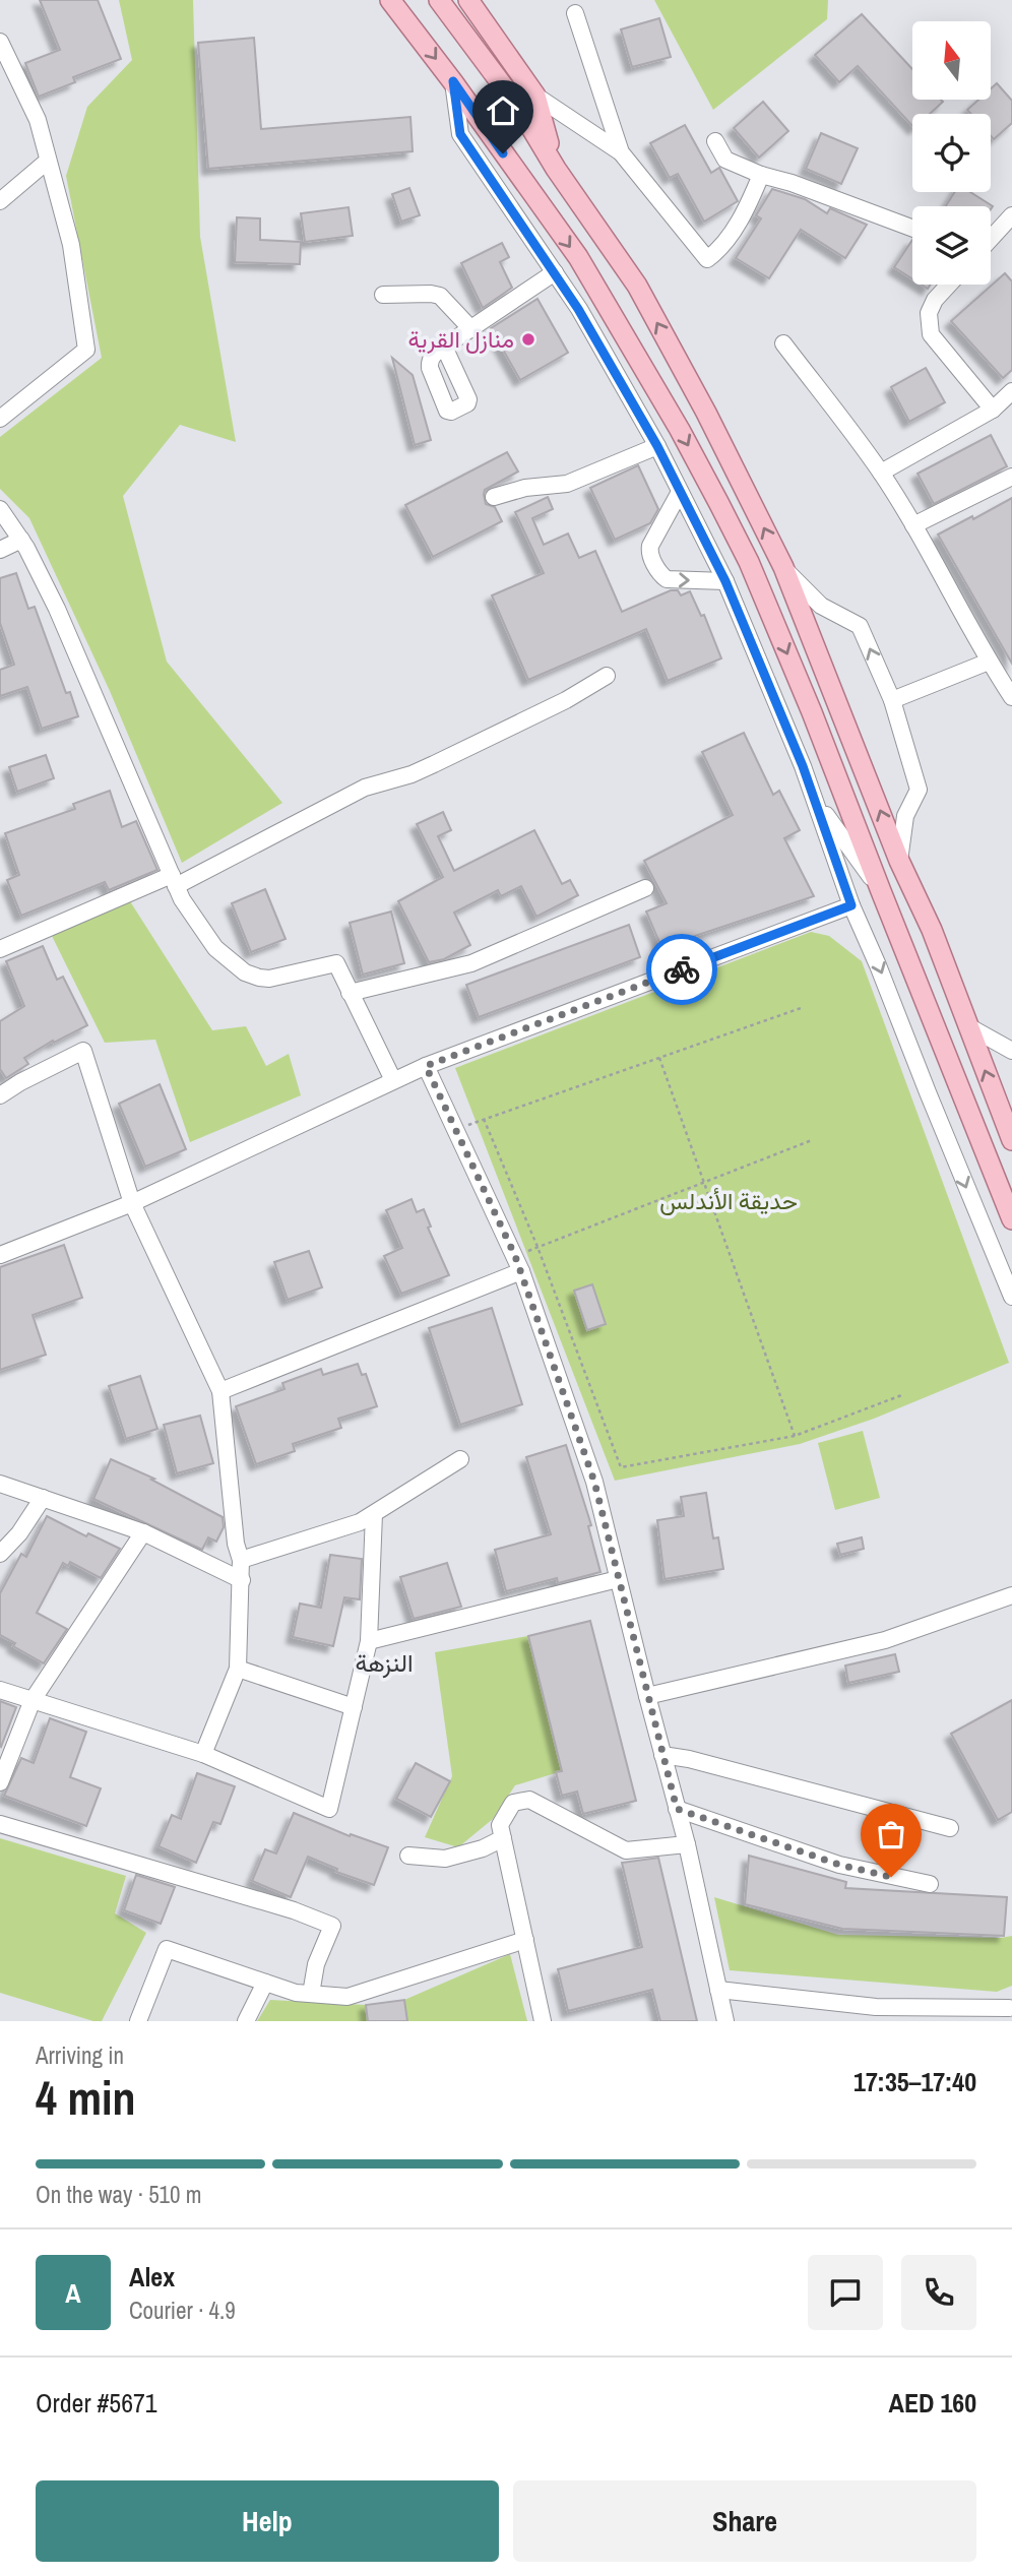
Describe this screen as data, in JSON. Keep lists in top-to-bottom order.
{
  "districts": ["النزهة"],
  "parks": ["حديقة الأندلس"],
  "places": ["منازل القرية"],
  "north": "top",
  "page": {
    "heading": ["4 min", "Arriving in", "17:35–17:40"],
    "panel": [
      "Alex",
      "Courier · 4.9",
      "Order #5671",
      "AED 160"
    ],
    "bar": "On the way · 510 m",
    "round": "A",
    "buttons": ["Help", "Share"]
  }
}
